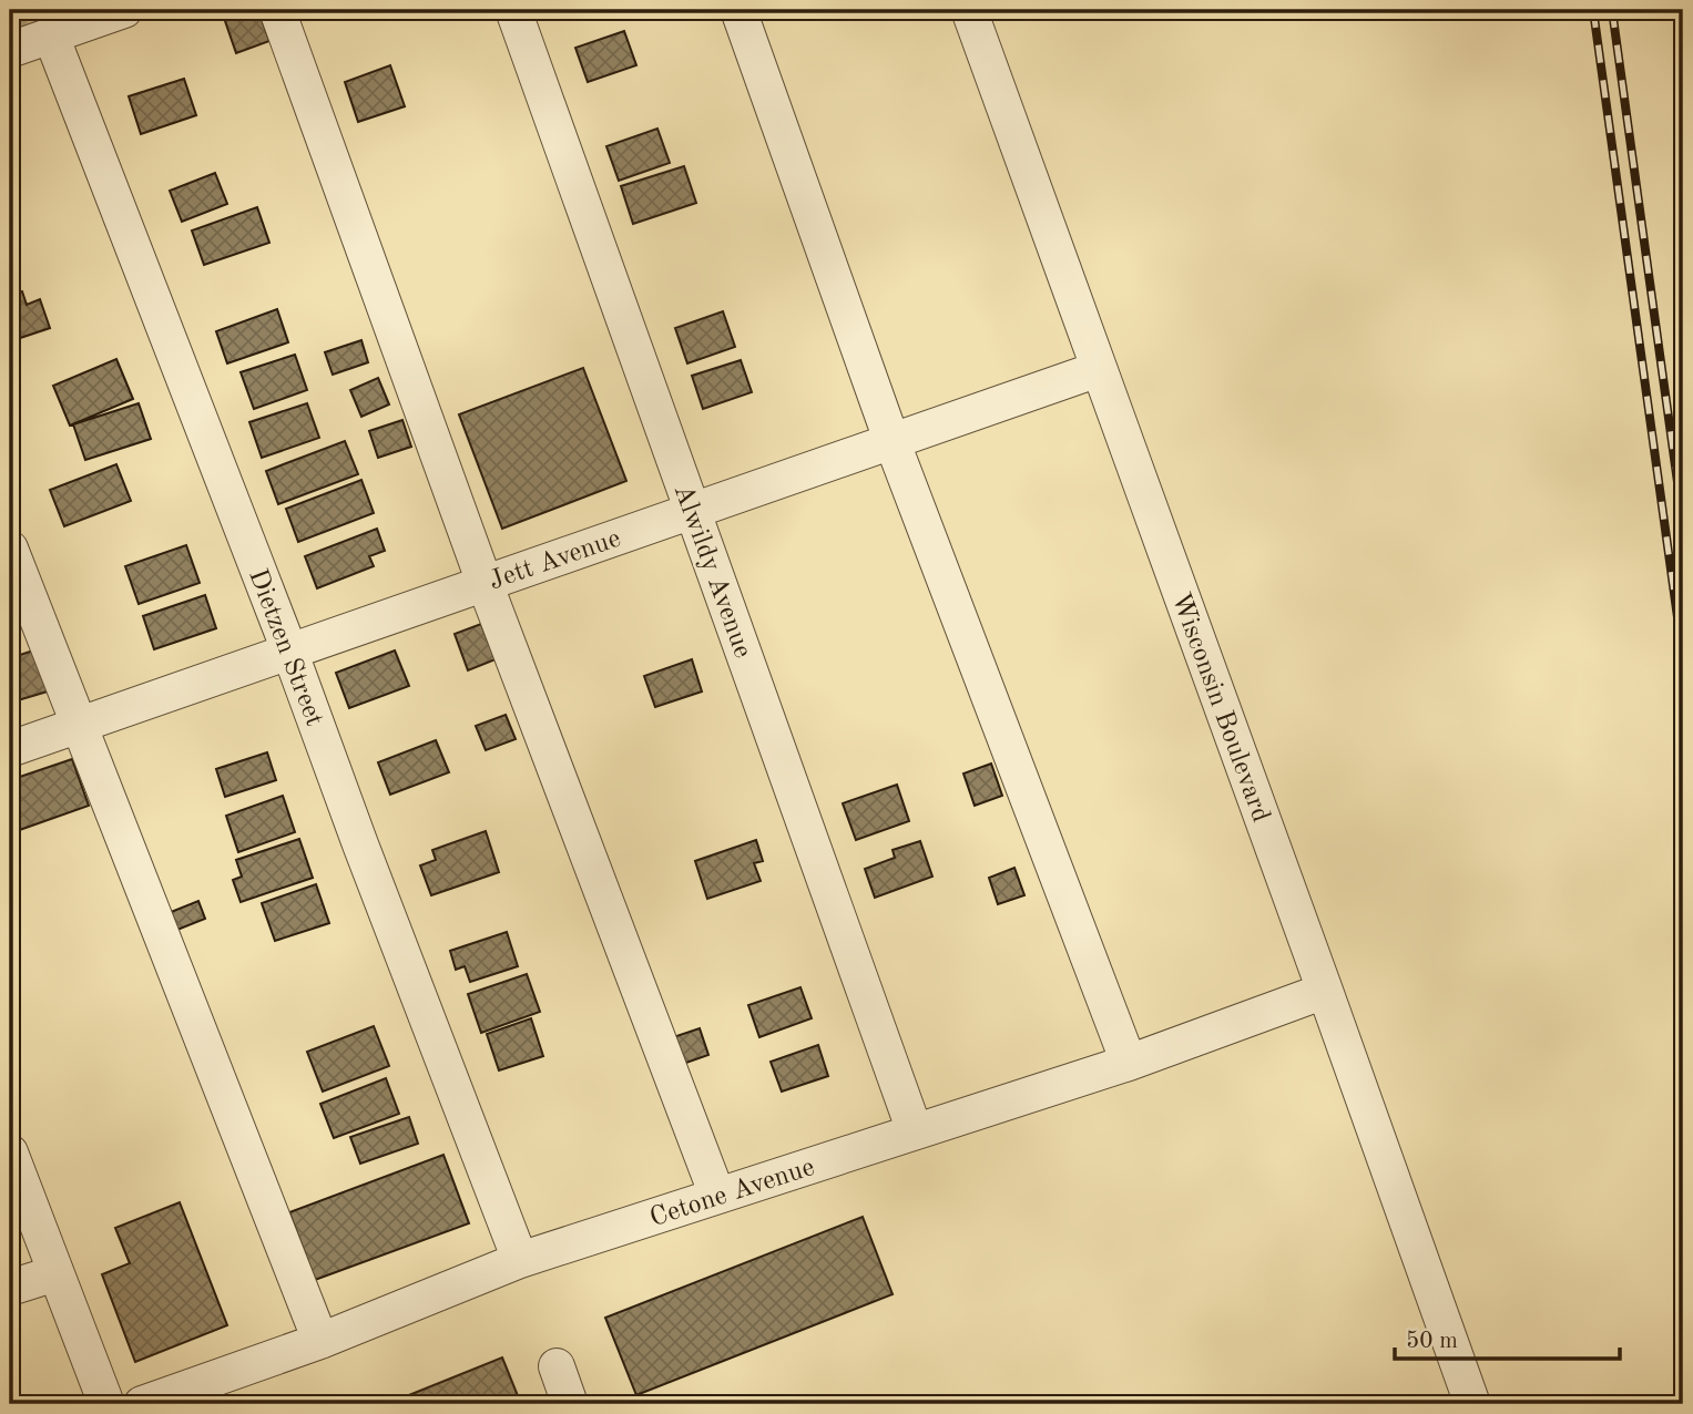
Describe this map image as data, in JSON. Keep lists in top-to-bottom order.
{
  "streets": {
    "street": [
      "Jett Avenue",
      "Alwildy Avenue",
      "Dietzen Street",
      "Wisconsin Boulevard",
      "Cetone Avenue"
    ]
  },
  "crossings": [
    ["Jett Avenue", "Alwildy Avenue"],
    ["Jett Avenue", "Dietzen Street"],
    ["Jett Avenue", "Wisconsin Boulevard"],
    ["Alwildy Avenue", "Cetone Avenue"],
    ["Dietzen Street", "Cetone Avenue"],
    ["Wisconsin Boulevard", "Cetone Avenue"]
  ],
  "scale_bar": "50 m"
}
